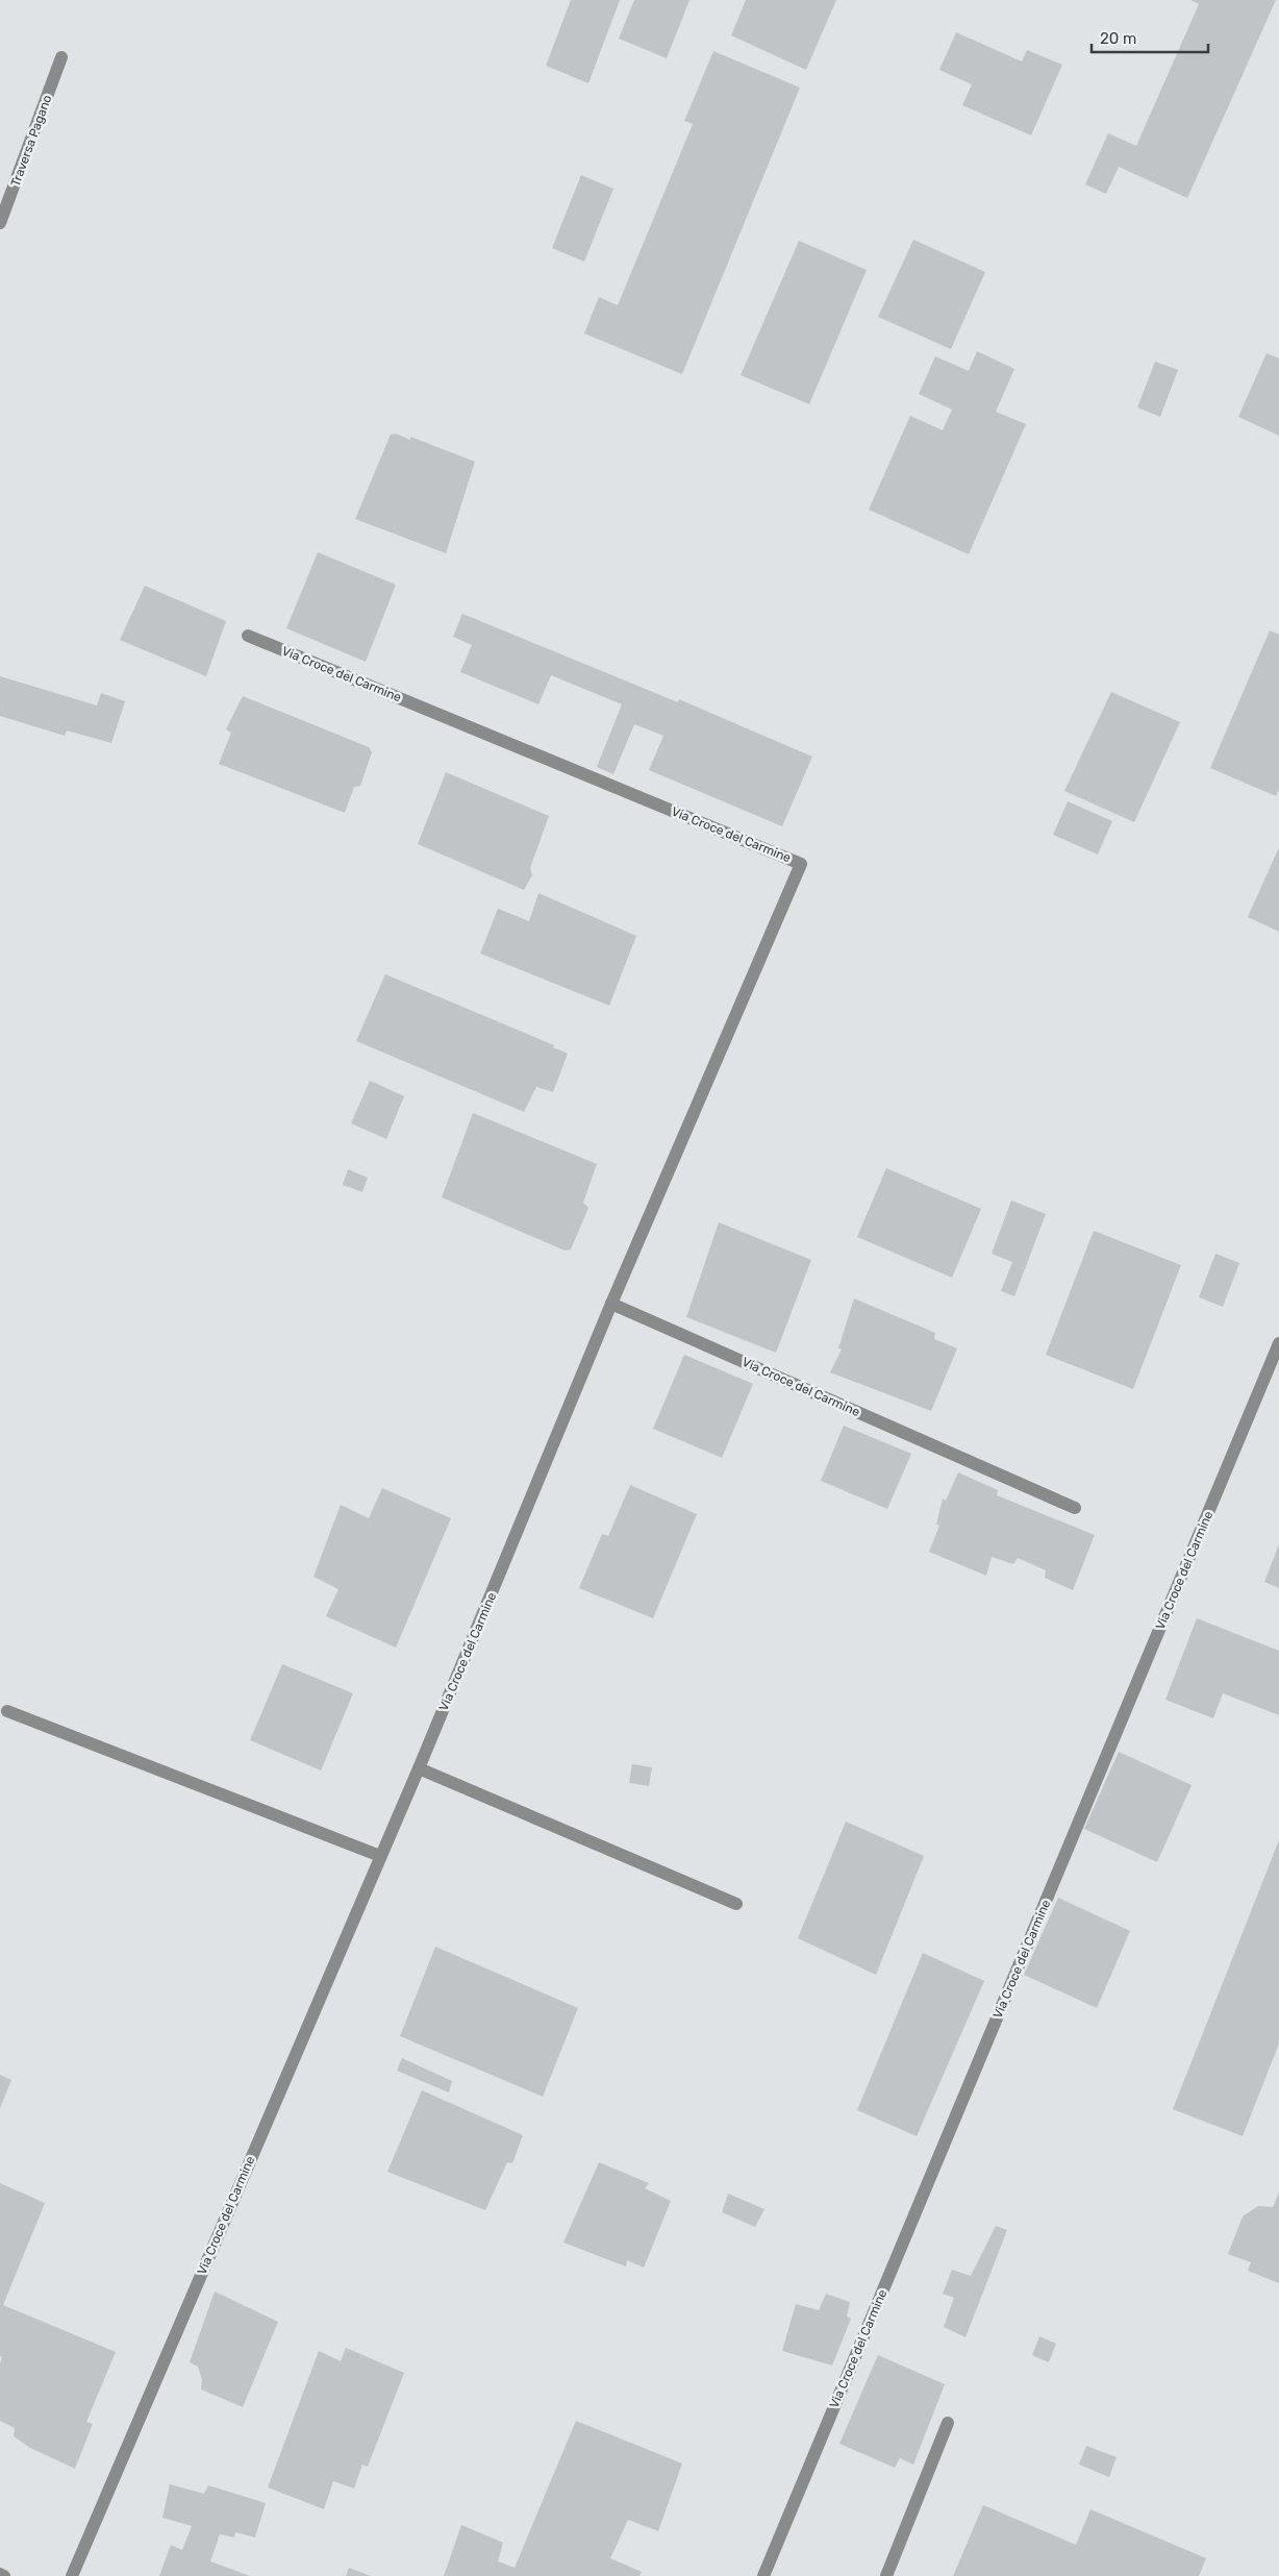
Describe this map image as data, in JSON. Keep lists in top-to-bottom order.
{
  "streets": {
    "street": ["Traversa Pagano", "Via Croce del Carmine"]
  },
  "scale_bar": "20 m"
}
